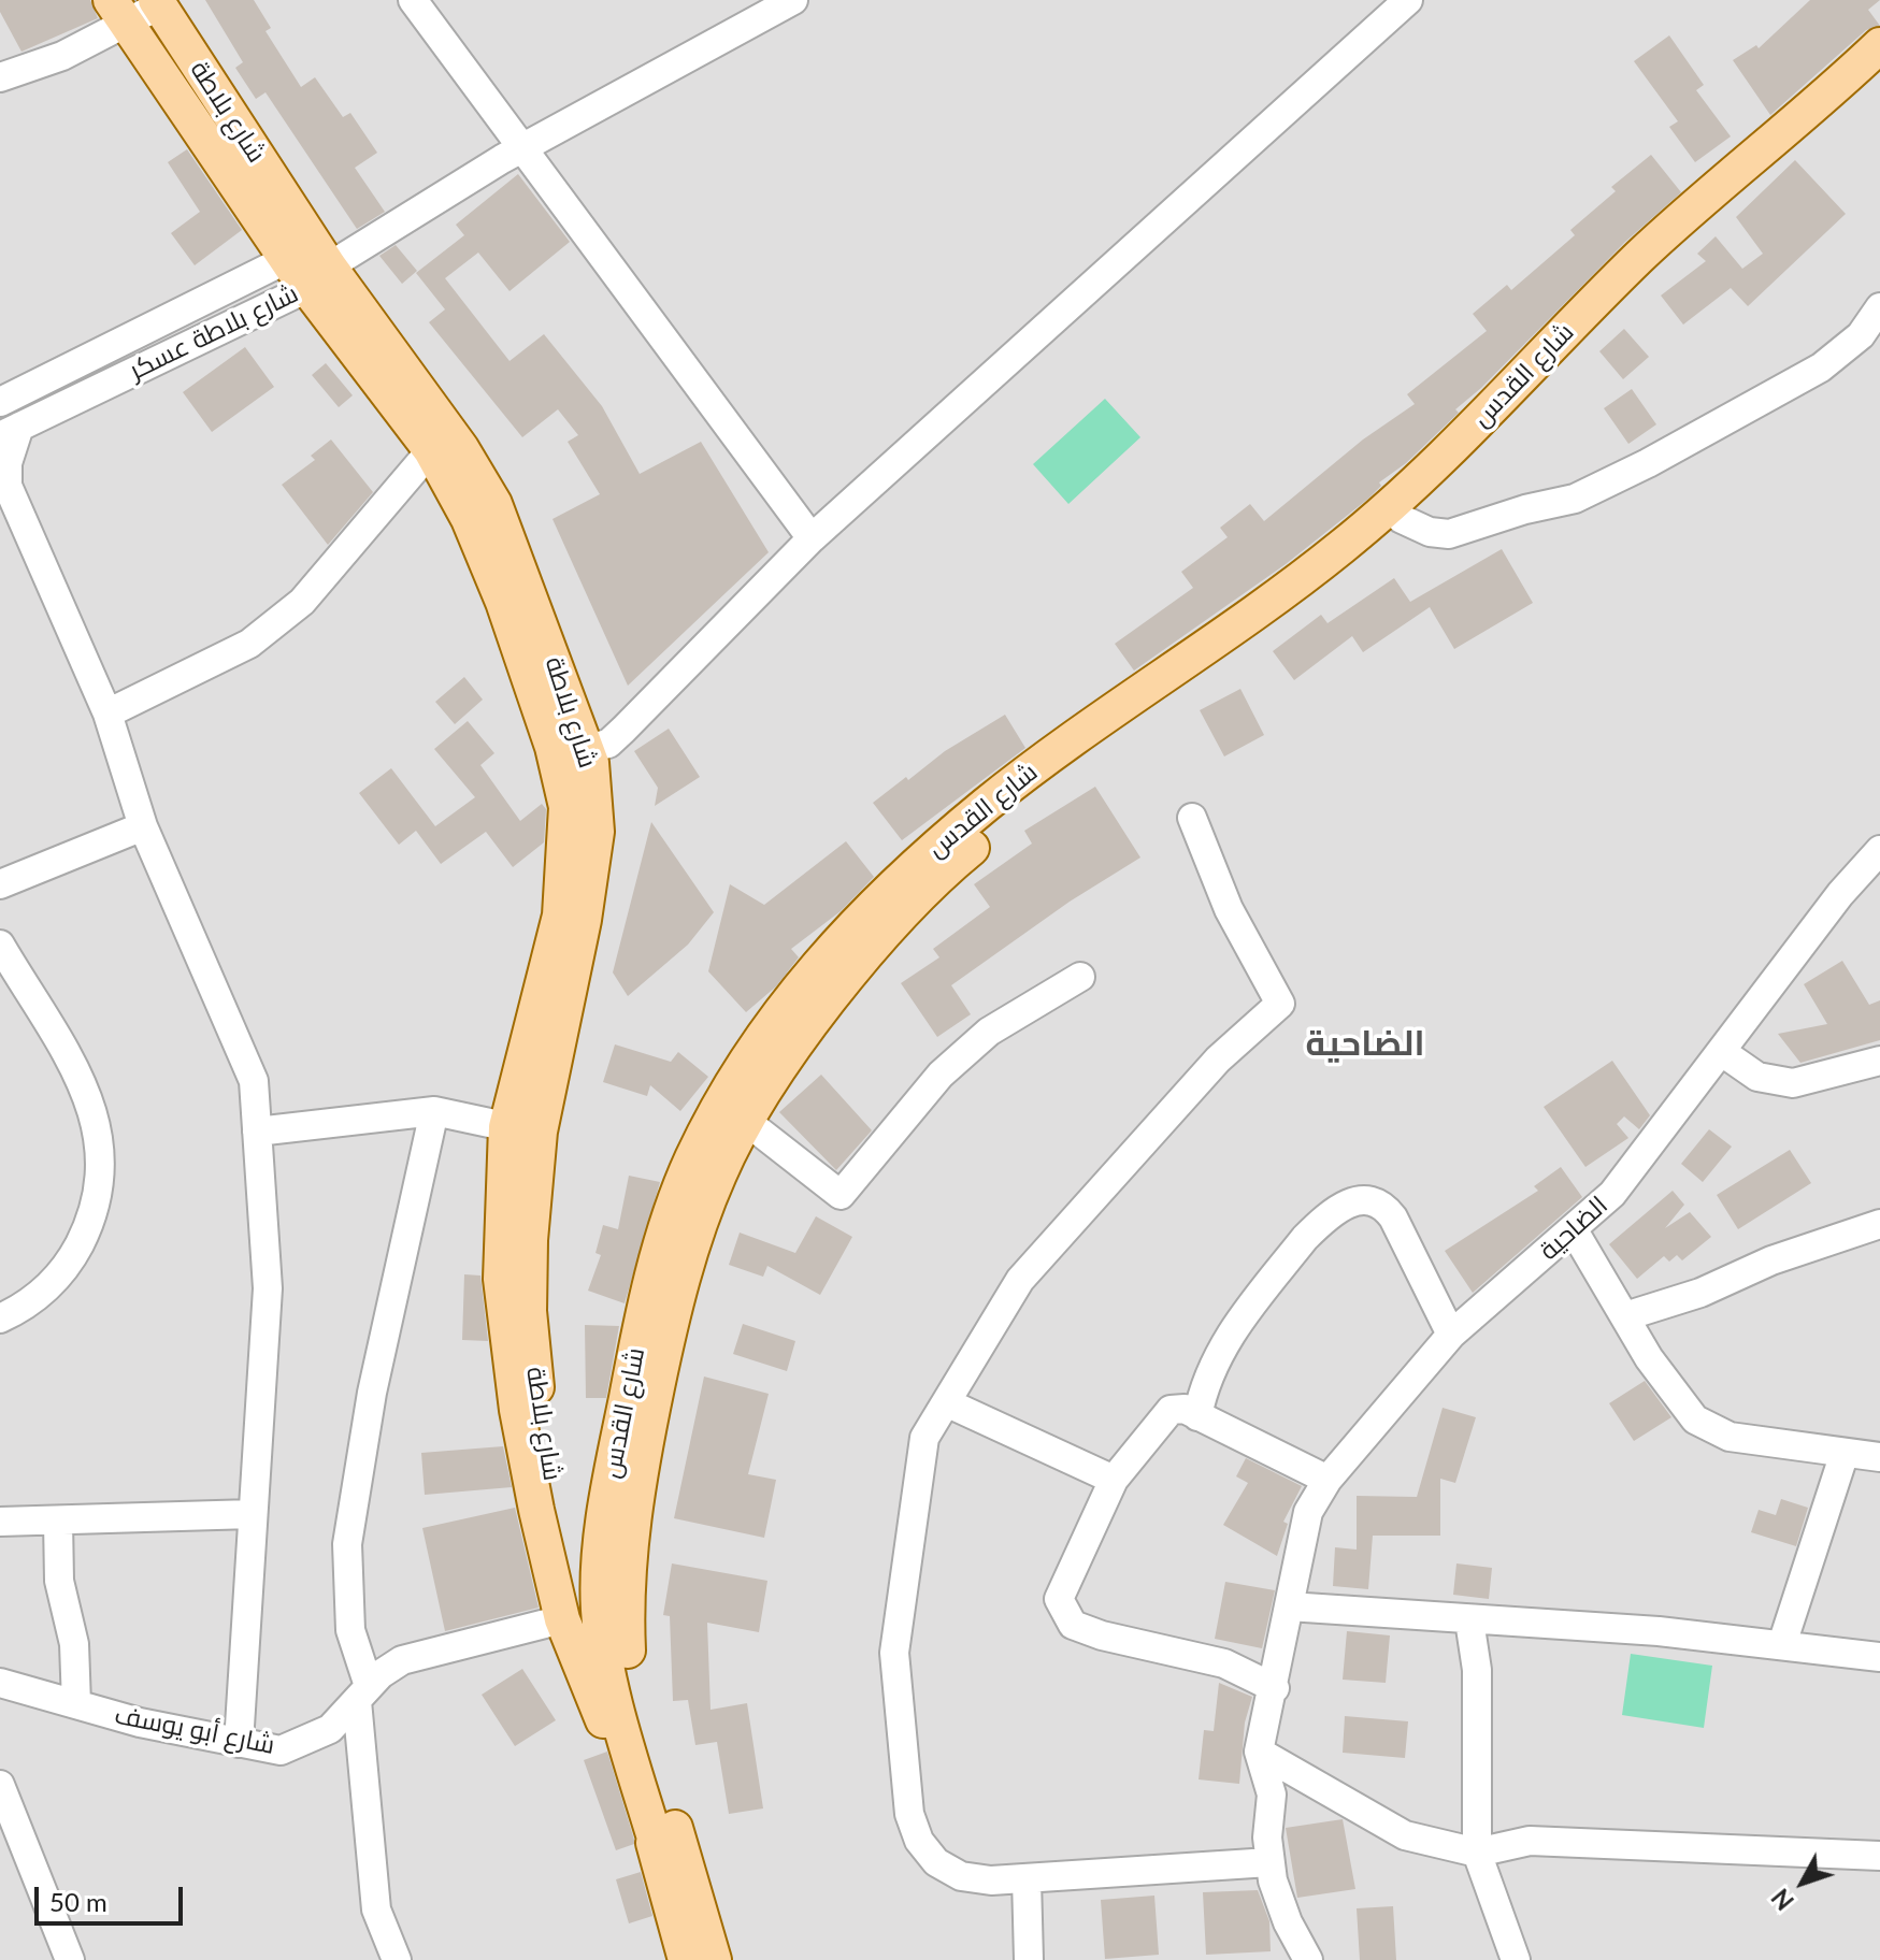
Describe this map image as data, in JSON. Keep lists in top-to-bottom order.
{
  "streets": {
    "main road": ["شارع بلاطة", "شارع القدس"],
    "street": ["شارع بلاطة عسكر", "الضاحية", "شارع أبو يوسف"]
  },
  "crossings": [
    ["شارع بلاطة", "شارع بلاطة عسكر"],
    ["شارع بلاطة", "شارع القدس"],
    ["شارع بلاطة", "شارع أبو يوسف"]
  ],
  "districts": ["الضاحية"],
  "scale_bar": "50 m",
  "north": "bottom left"
}
